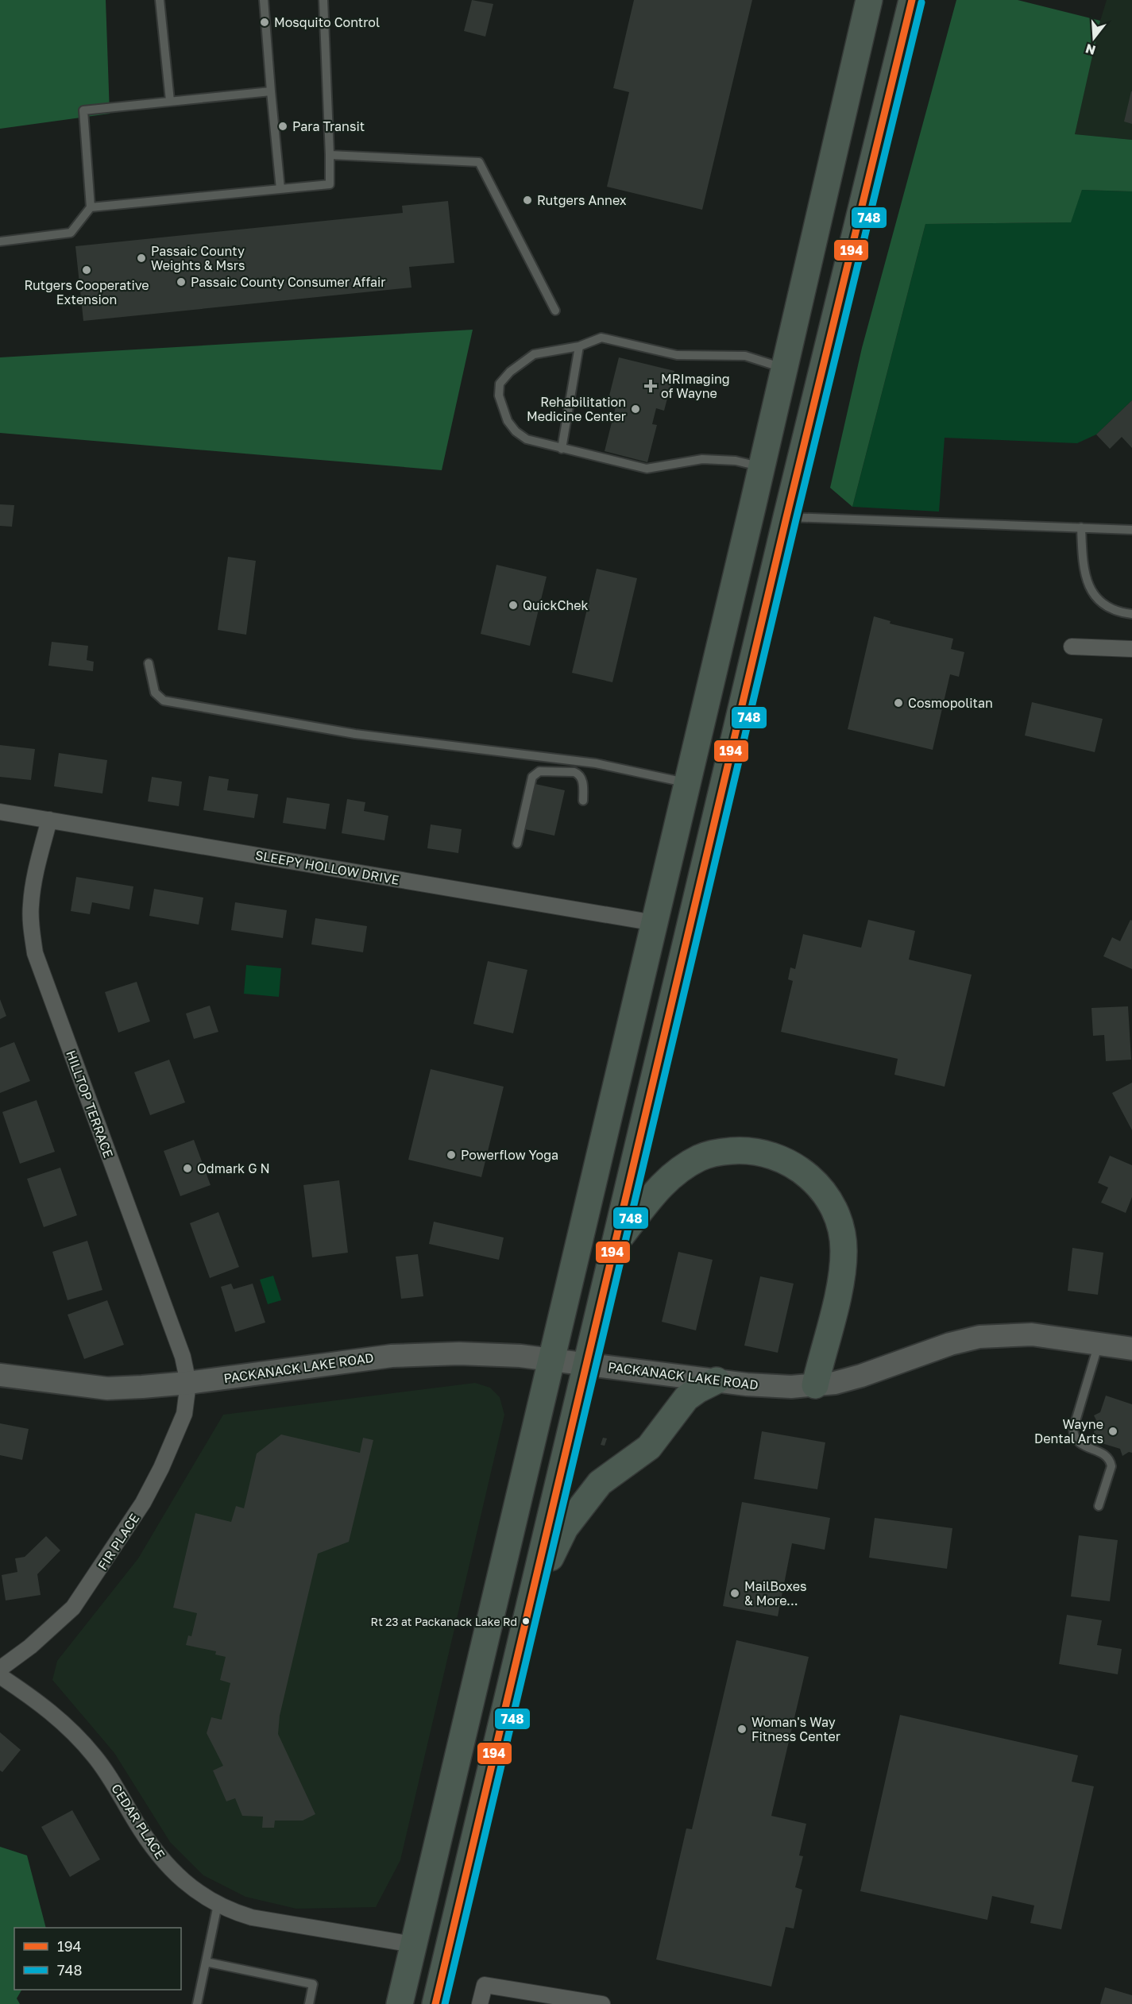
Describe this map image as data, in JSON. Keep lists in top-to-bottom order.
{
  "streets": {
    "street": [
      "SLEEPY HOLLOW DRIVE",
      "HILLTOP TERRACE",
      "PACKANACK LAKE ROAD",
      "FIR PLACE",
      "CEDAR PLACE"
    ]
  },
  "crossings": [
    ["SLEEPY HOLLOW DRIVE", "HILLTOP TERRACE"],
    ["HILLTOP TERRACE", "PACKANACK LAKE ROAD"],
    ["HILLTOP TERRACE", "FIR PLACE"],
    ["PACKANACK LAKE ROAD", "FIR PLACE"]
  ],
  "places": {
    "other": [
      "Mosquito Control",
      "Para Transit",
      "Rutgers Annex",
      "Passaic County Weights & Msrs",
      "Rutgers Cooperative Extension",
      "Passaic County Consumer Affair",
      "Rehabilitation Medicine Center",
      "QuickChek",
      "Cosmopolitan",
      "Powerflow Yoga",
      "Odmark G N",
      "Wayne Dental Arts",
      "MailBoxes & More...",
      "Rt 23 at Packanack Lake Rd",
      "Woman's Way Fitness Center"
    ],
    "health": ["MRImaging of Wayne"]
  },
  "lines": ["transit line 194", "transit line 748"],
  "legend": ["194", "748"],
  "north": "bottom"
}
